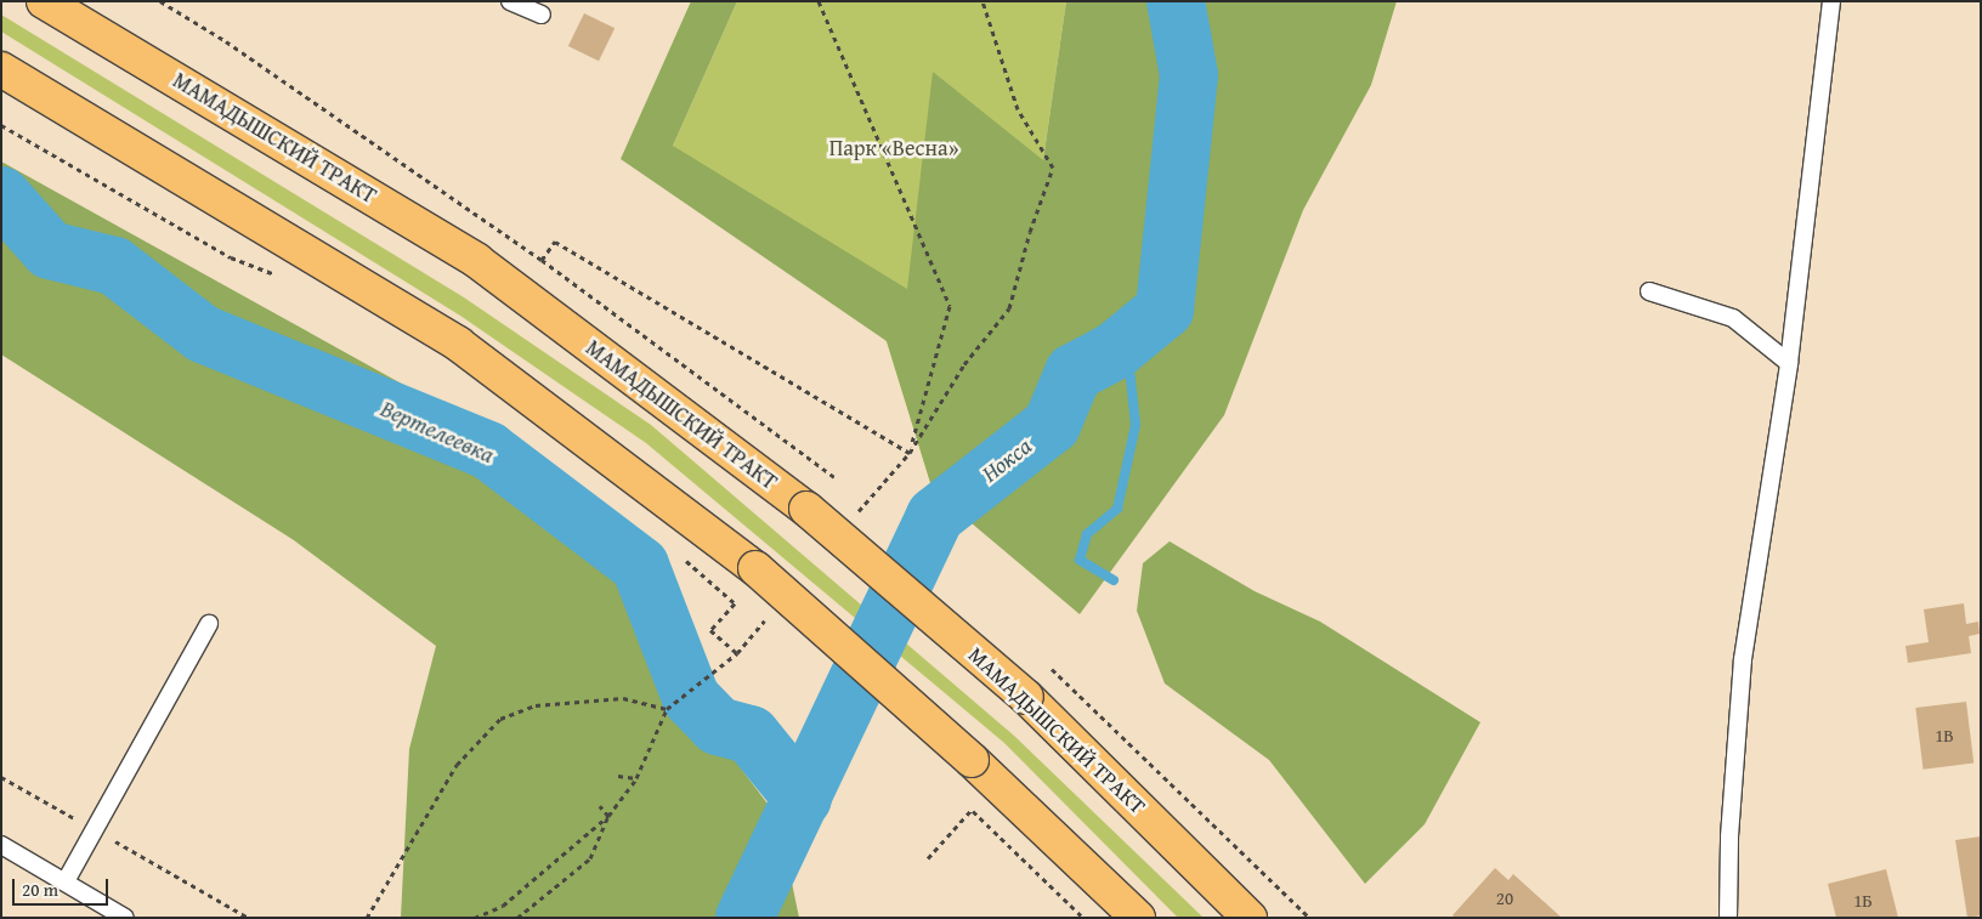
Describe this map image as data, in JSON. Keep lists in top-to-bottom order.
{
  "streets": {
    "main road": ["МАМАДЫШСКИЙ ТРАКТ"]
  },
  "water": ["Вертелеевка", "Нокса"],
  "parks": ["Парк «Весна»"],
  "house_numbers": ["1В", "20", "1Б"],
  "scale_bar": "20 m"
}
